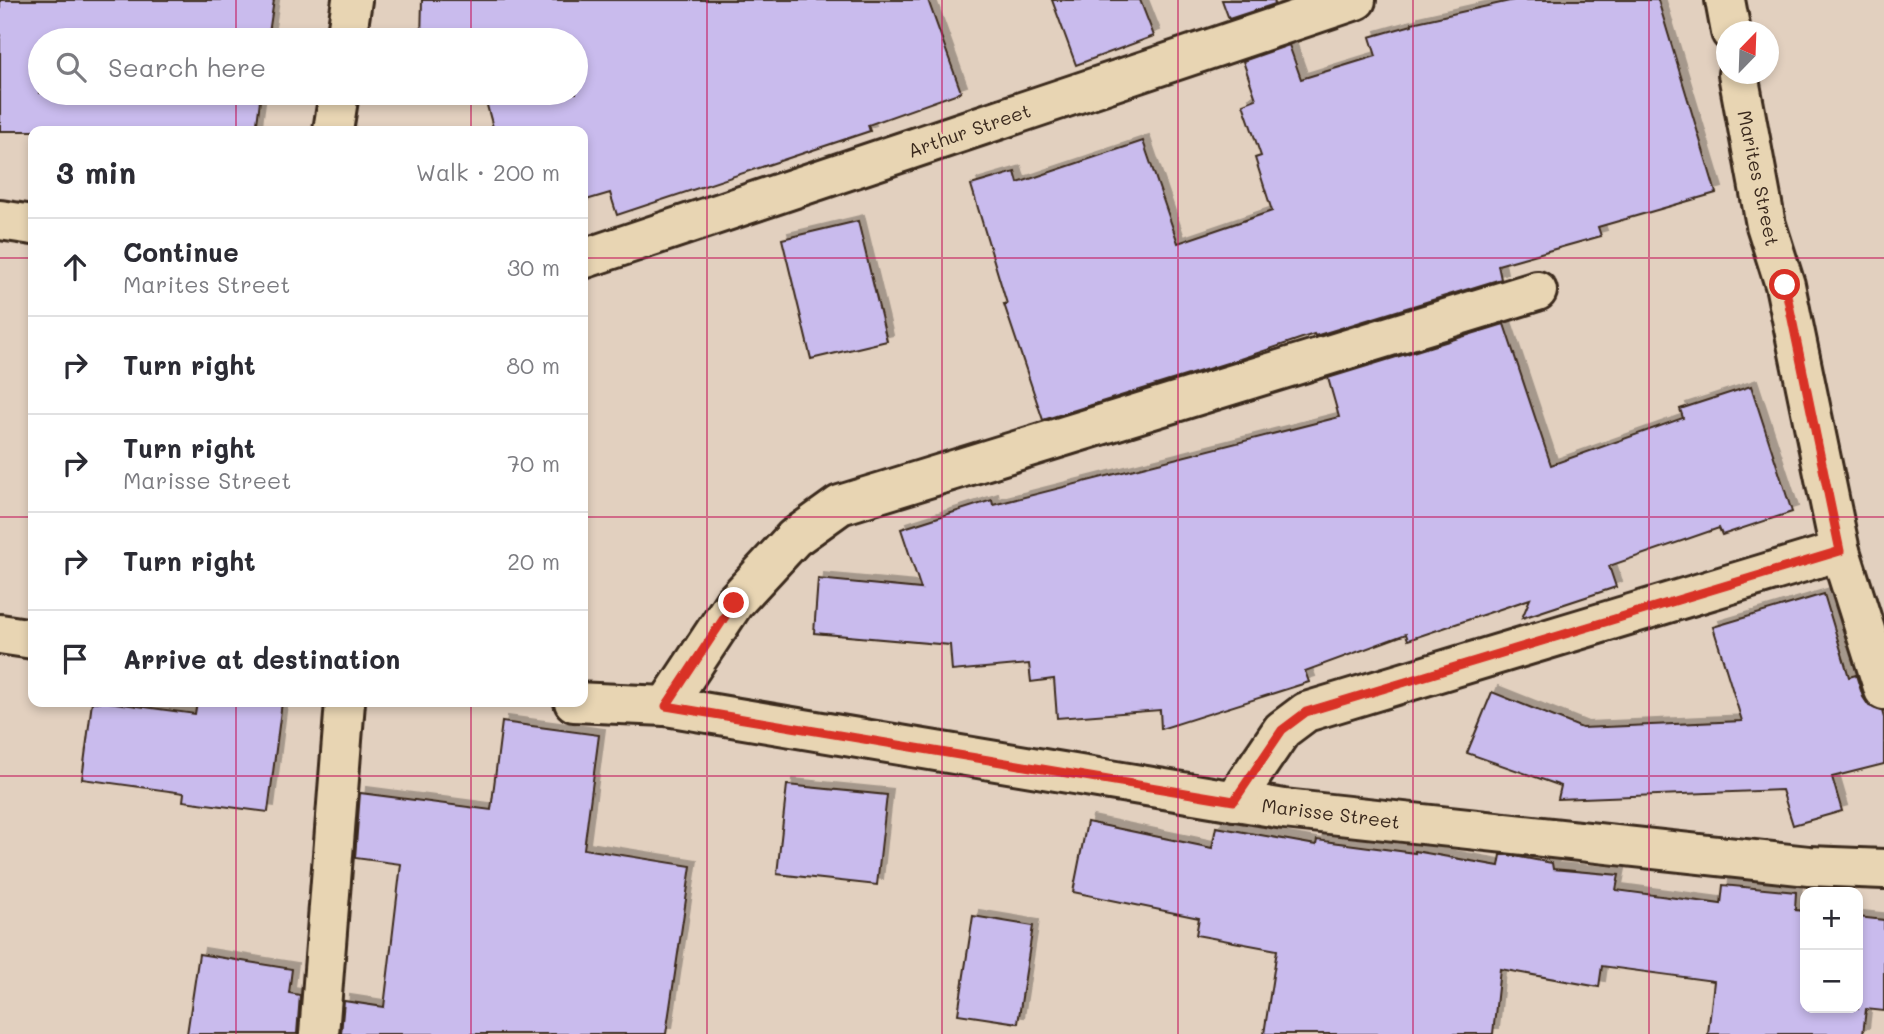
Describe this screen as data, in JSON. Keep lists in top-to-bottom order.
{
  "streets": {
    "street": ["Arthur Street", "Marites Street", "Marisse Street"]
  },
  "north": "top right",
  "page": {
    "search": "Search here",
    "heading": ["3 min", "Walk · 200 m"],
    "list": [
      ["Continue", "Marites Street", "30 m"],
      ["Turn right", "80 m"],
      ["Turn right", "Marisse Street", "70 m"],
      ["Turn right", "20 m"],
      "Arrive at destination"
    ],
    "map_buttons": ["+", "−"]
  }
}
